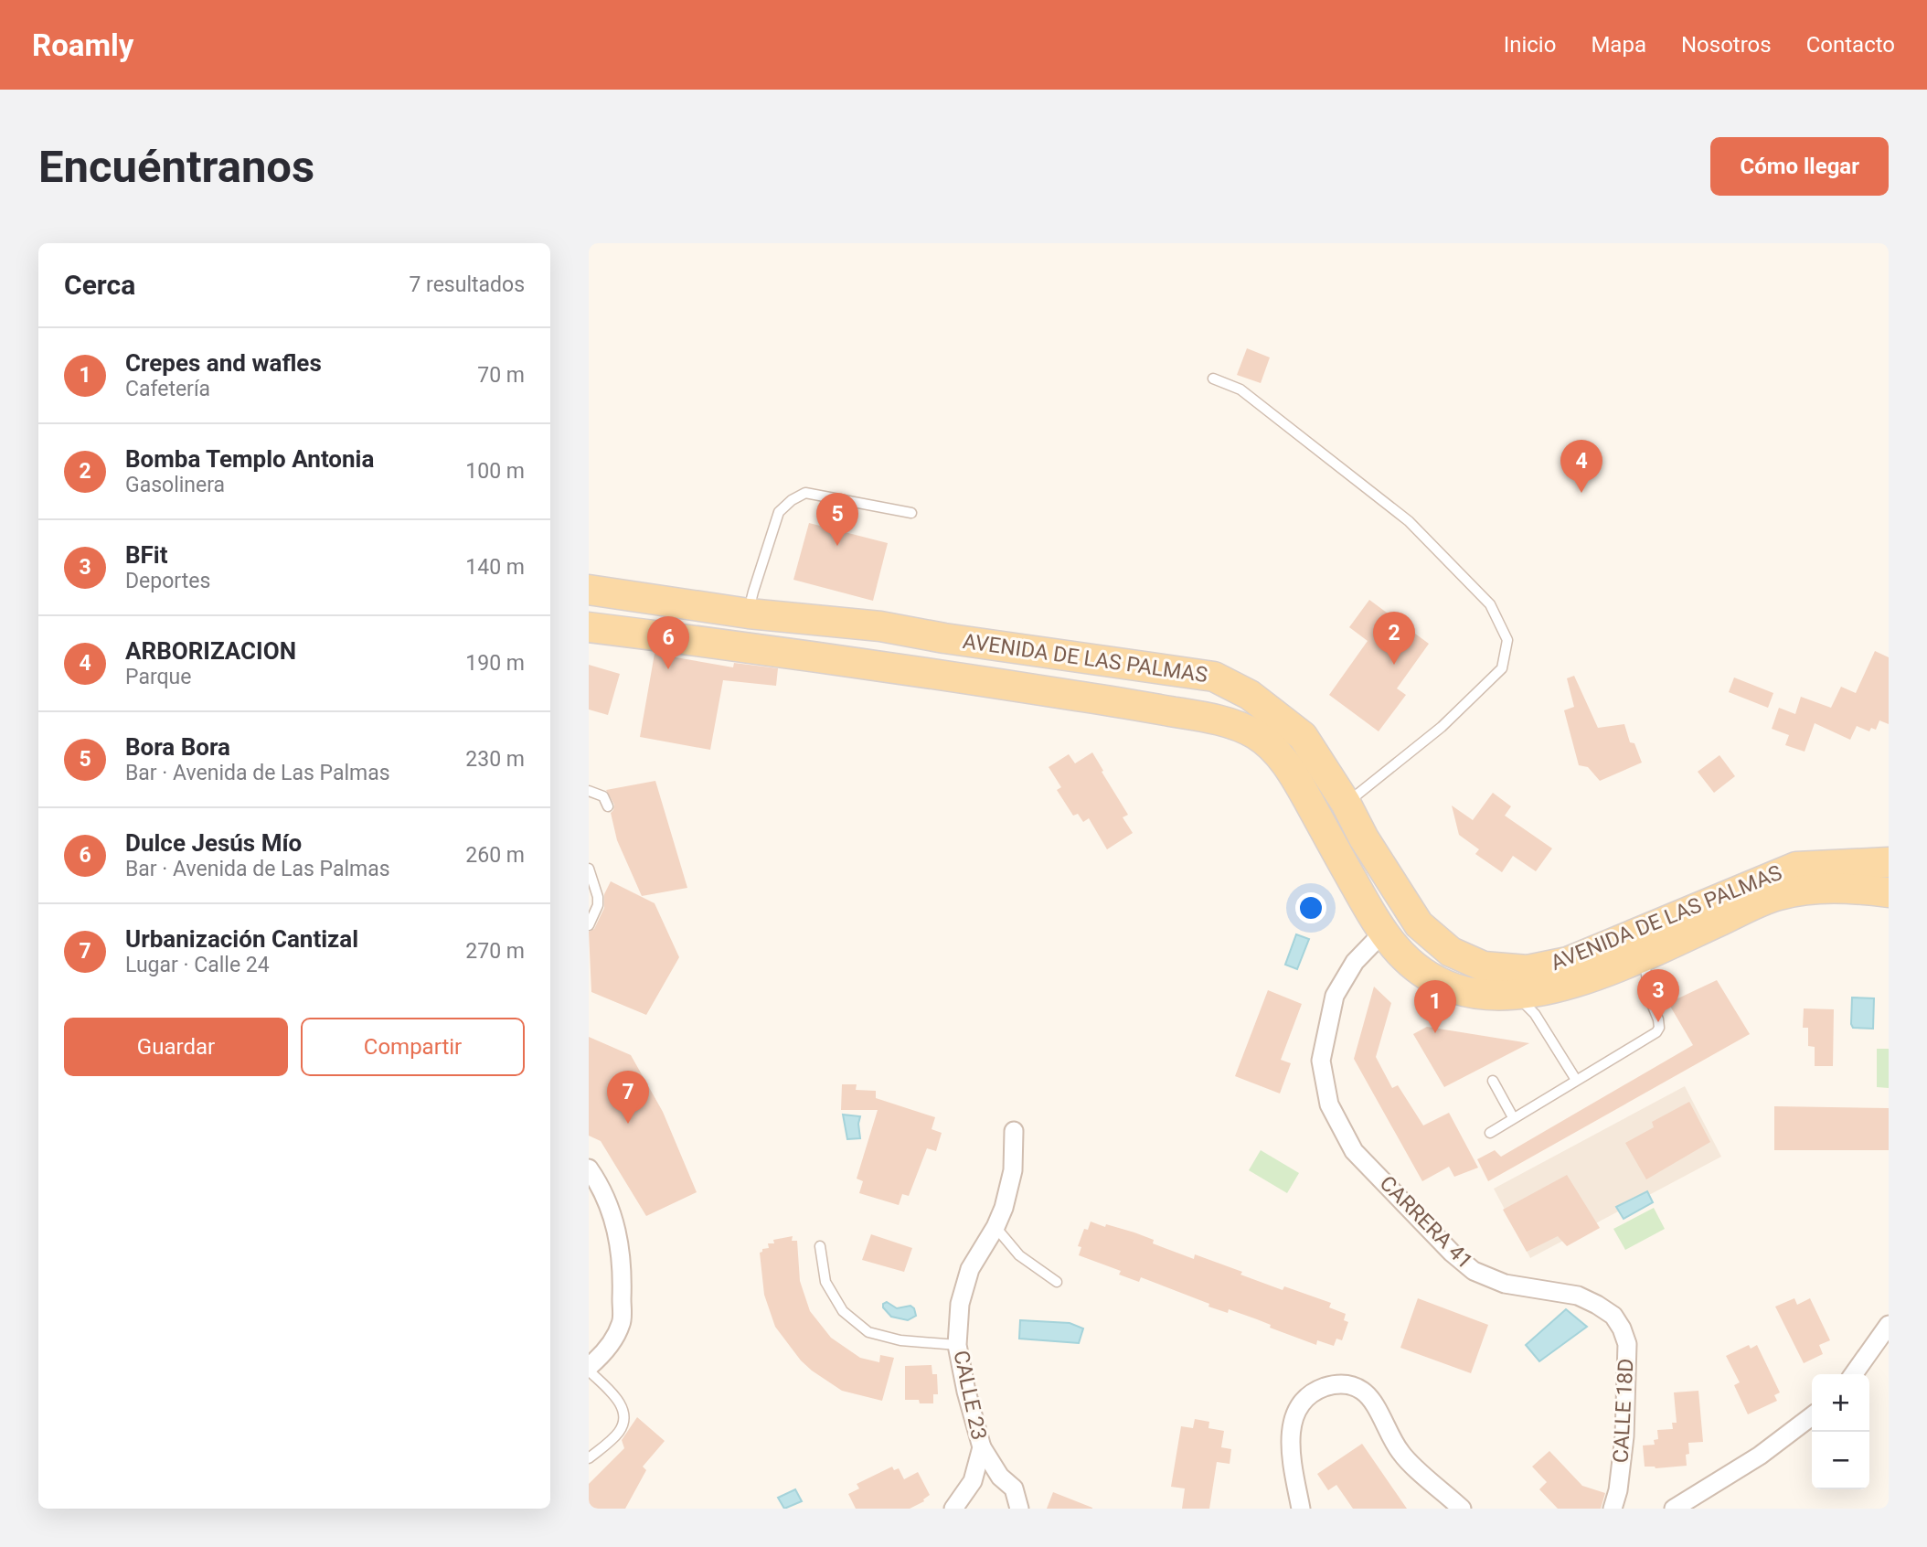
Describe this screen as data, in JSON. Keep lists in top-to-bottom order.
{
  "streets": {
    "main road": ["AVENIDA DE LAS PALMAS"],
    "street": ["CARRERA 41", "CALLE 23", "CALLE 18D"]
  },
  "crossings": [
    ["AVENIDA DE LAS PALMAS", "CARRERA 41"],
    ["CARRERA 41", "CALLE 18D"]
  ],
  "page": {
    "header": "Roamly",
    "nav": [
      "Inicio",
      "Mapa",
      "Nosotros",
      "Contacto"
    ],
    "buttons": [
      "Cómo llegar",
      ["Guardar", "Compartir"]
    ],
    "title": "Encuéntranos",
    "heading": ["Cerca", "7 resultados"],
    "list": [
      {
        "mark": "1",
        "name": "Crepes and wafles",
        "note": "Cafetería",
        "value": "70 m"
      },
      {
        "mark": "2",
        "name": "Bomba Templo Antonia",
        "note": "Gasolinera",
        "value": "100 m"
      },
      {
        "mark": "3",
        "name": "BFit",
        "note": "Deportes",
        "value": "140 m"
      },
      {
        "mark": "4",
        "name": "ARBORIZACION",
        "note": "Parque",
        "value": "190 m"
      },
      {
        "mark": "5",
        "name": "Bora Bora",
        "note": "Bar · Avenida de Las Palmas",
        "value": "230 m"
      },
      {
        "mark": "6",
        "name": "Dulce Jesús Mío",
        "note": "Bar · Avenida de Las Palmas",
        "value": "260 m"
      },
      {
        "mark": "7",
        "name": "Urbanización Cantizal",
        "note": "Lugar · Calle 24",
        "value": "270 m"
      }
    ],
    "pins": [
      "4",
      "5",
      "2",
      "6",
      "3",
      "1",
      "7"
    ],
    "map_buttons": ["+", "−"]
  }
}
